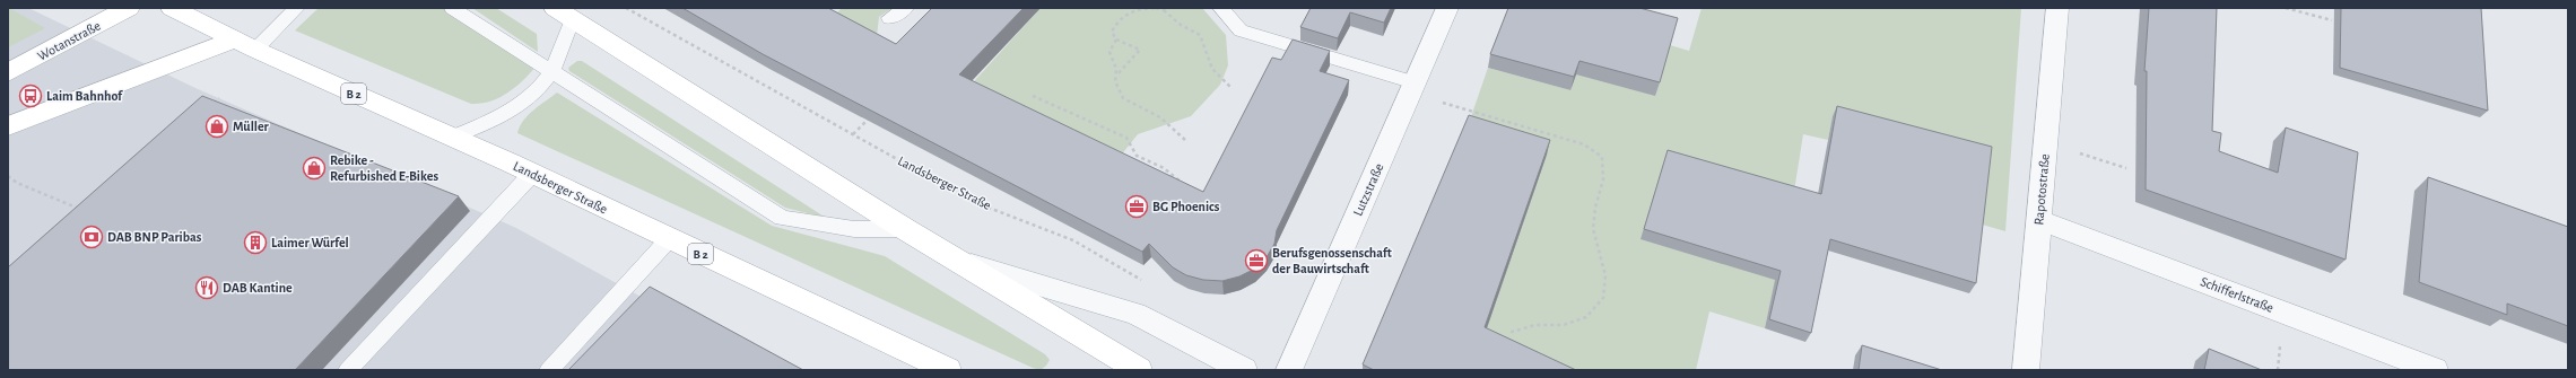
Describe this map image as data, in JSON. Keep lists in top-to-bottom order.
{
  "streets": {
    "main road": ["Wotanstraße", "B 2", "Landsberger Straße"],
    "street": ["Lutzstraße", "Rapotostraße", "Schifferlstraße"]
  },
  "crossings": [
    ["Rapotostraße", "Schifferlstraße"]
  ],
  "places": {
    "bus stop": ["Laim Bahnhof"],
    "shop": ["Müller", "Rebike - Refurbished E-Bikes"],
    "office": ["BG Phoenics", "Berufsgenossenschaft der Bauwirtschaft"],
    "bank": ["DAB BNP Paribas"],
    "building": ["Laimer Würfel"],
    "restaurant": ["DAB Kantine"]
  }
}
